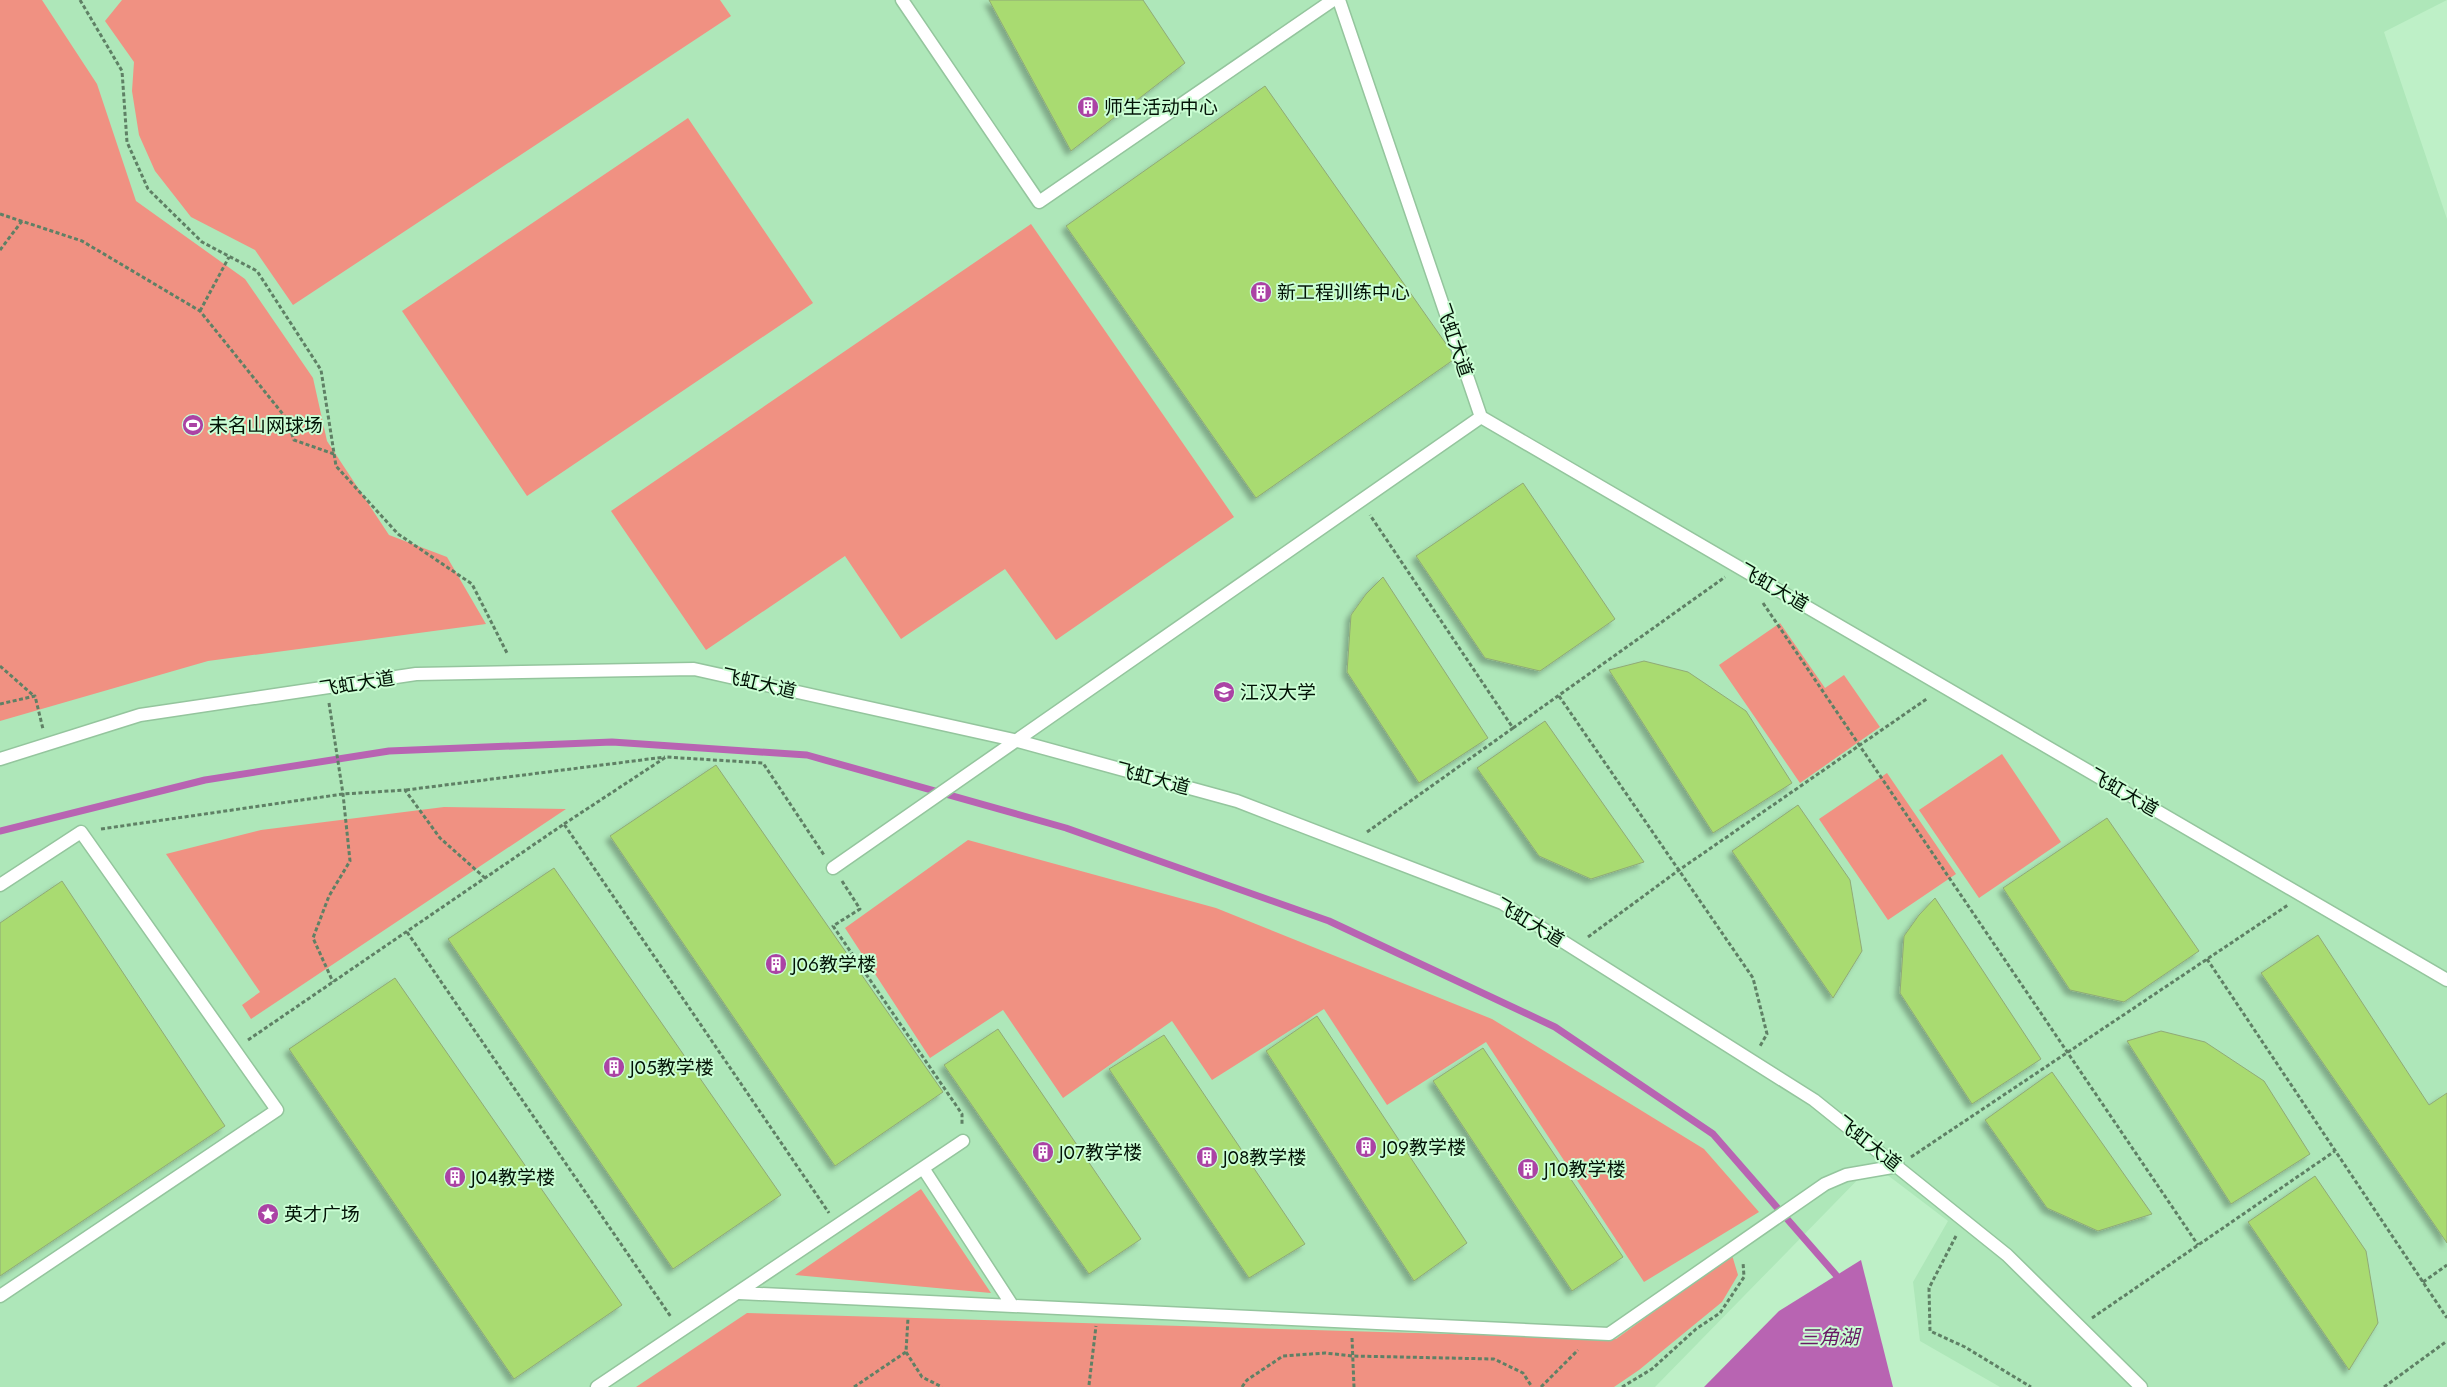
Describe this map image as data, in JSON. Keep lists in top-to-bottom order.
{
  "streets": {
    "lane": ["飞虹大道"]
  },
  "water": ["三角湖"],
  "places": {
    "building": [
      "师生活动中心",
      "新工程训练中心",
      "J06教学楼",
      "J05教学楼",
      "J09教学楼",
      "J07教学楼",
      "J08教学楼",
      "J10教学楼",
      "J04教学楼"
    ],
    "sports": ["未名山网球场"],
    "school or university": ["江汉大学"],
    "place": ["英才广场"]
  }
}
